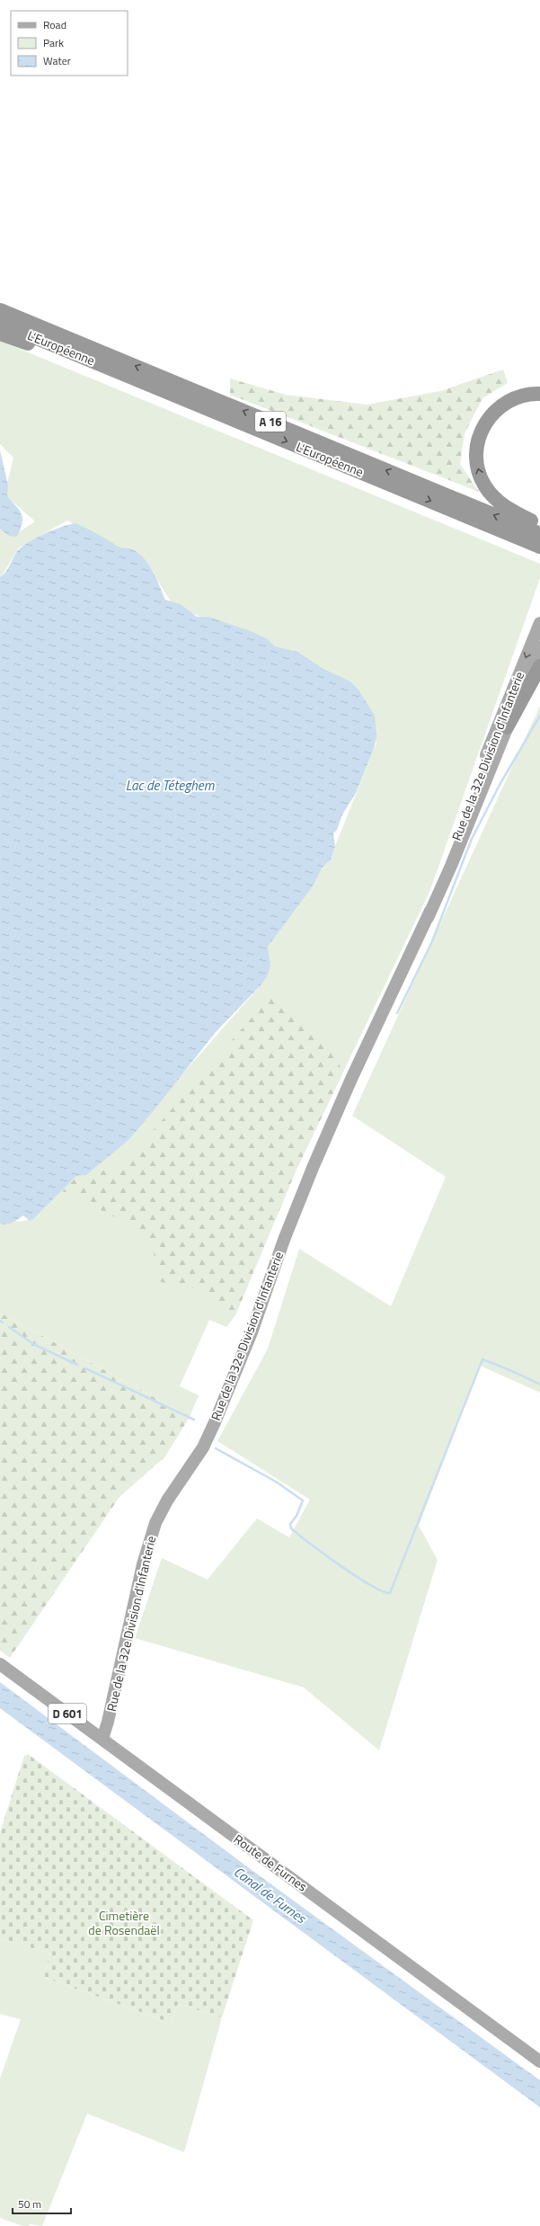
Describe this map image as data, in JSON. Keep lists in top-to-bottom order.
{
  "streets": {
    "highway": ["L'Européenne", "A 16"],
    "main road": ["Rue de la 32e Division d'Infanterie", "D 601", "Route de Furnes"]
  },
  "crossings": [
    ["Rue de la 32e Division d'Infanterie", "Route de Furnes"]
  ],
  "water": ["Lac de Téteghem", "Canal de Furnes"],
  "parks": ["Cimetière de Rosendaël"],
  "legend": ["Road", "Park", "Water"],
  "scale_bar": "50 m"
}
